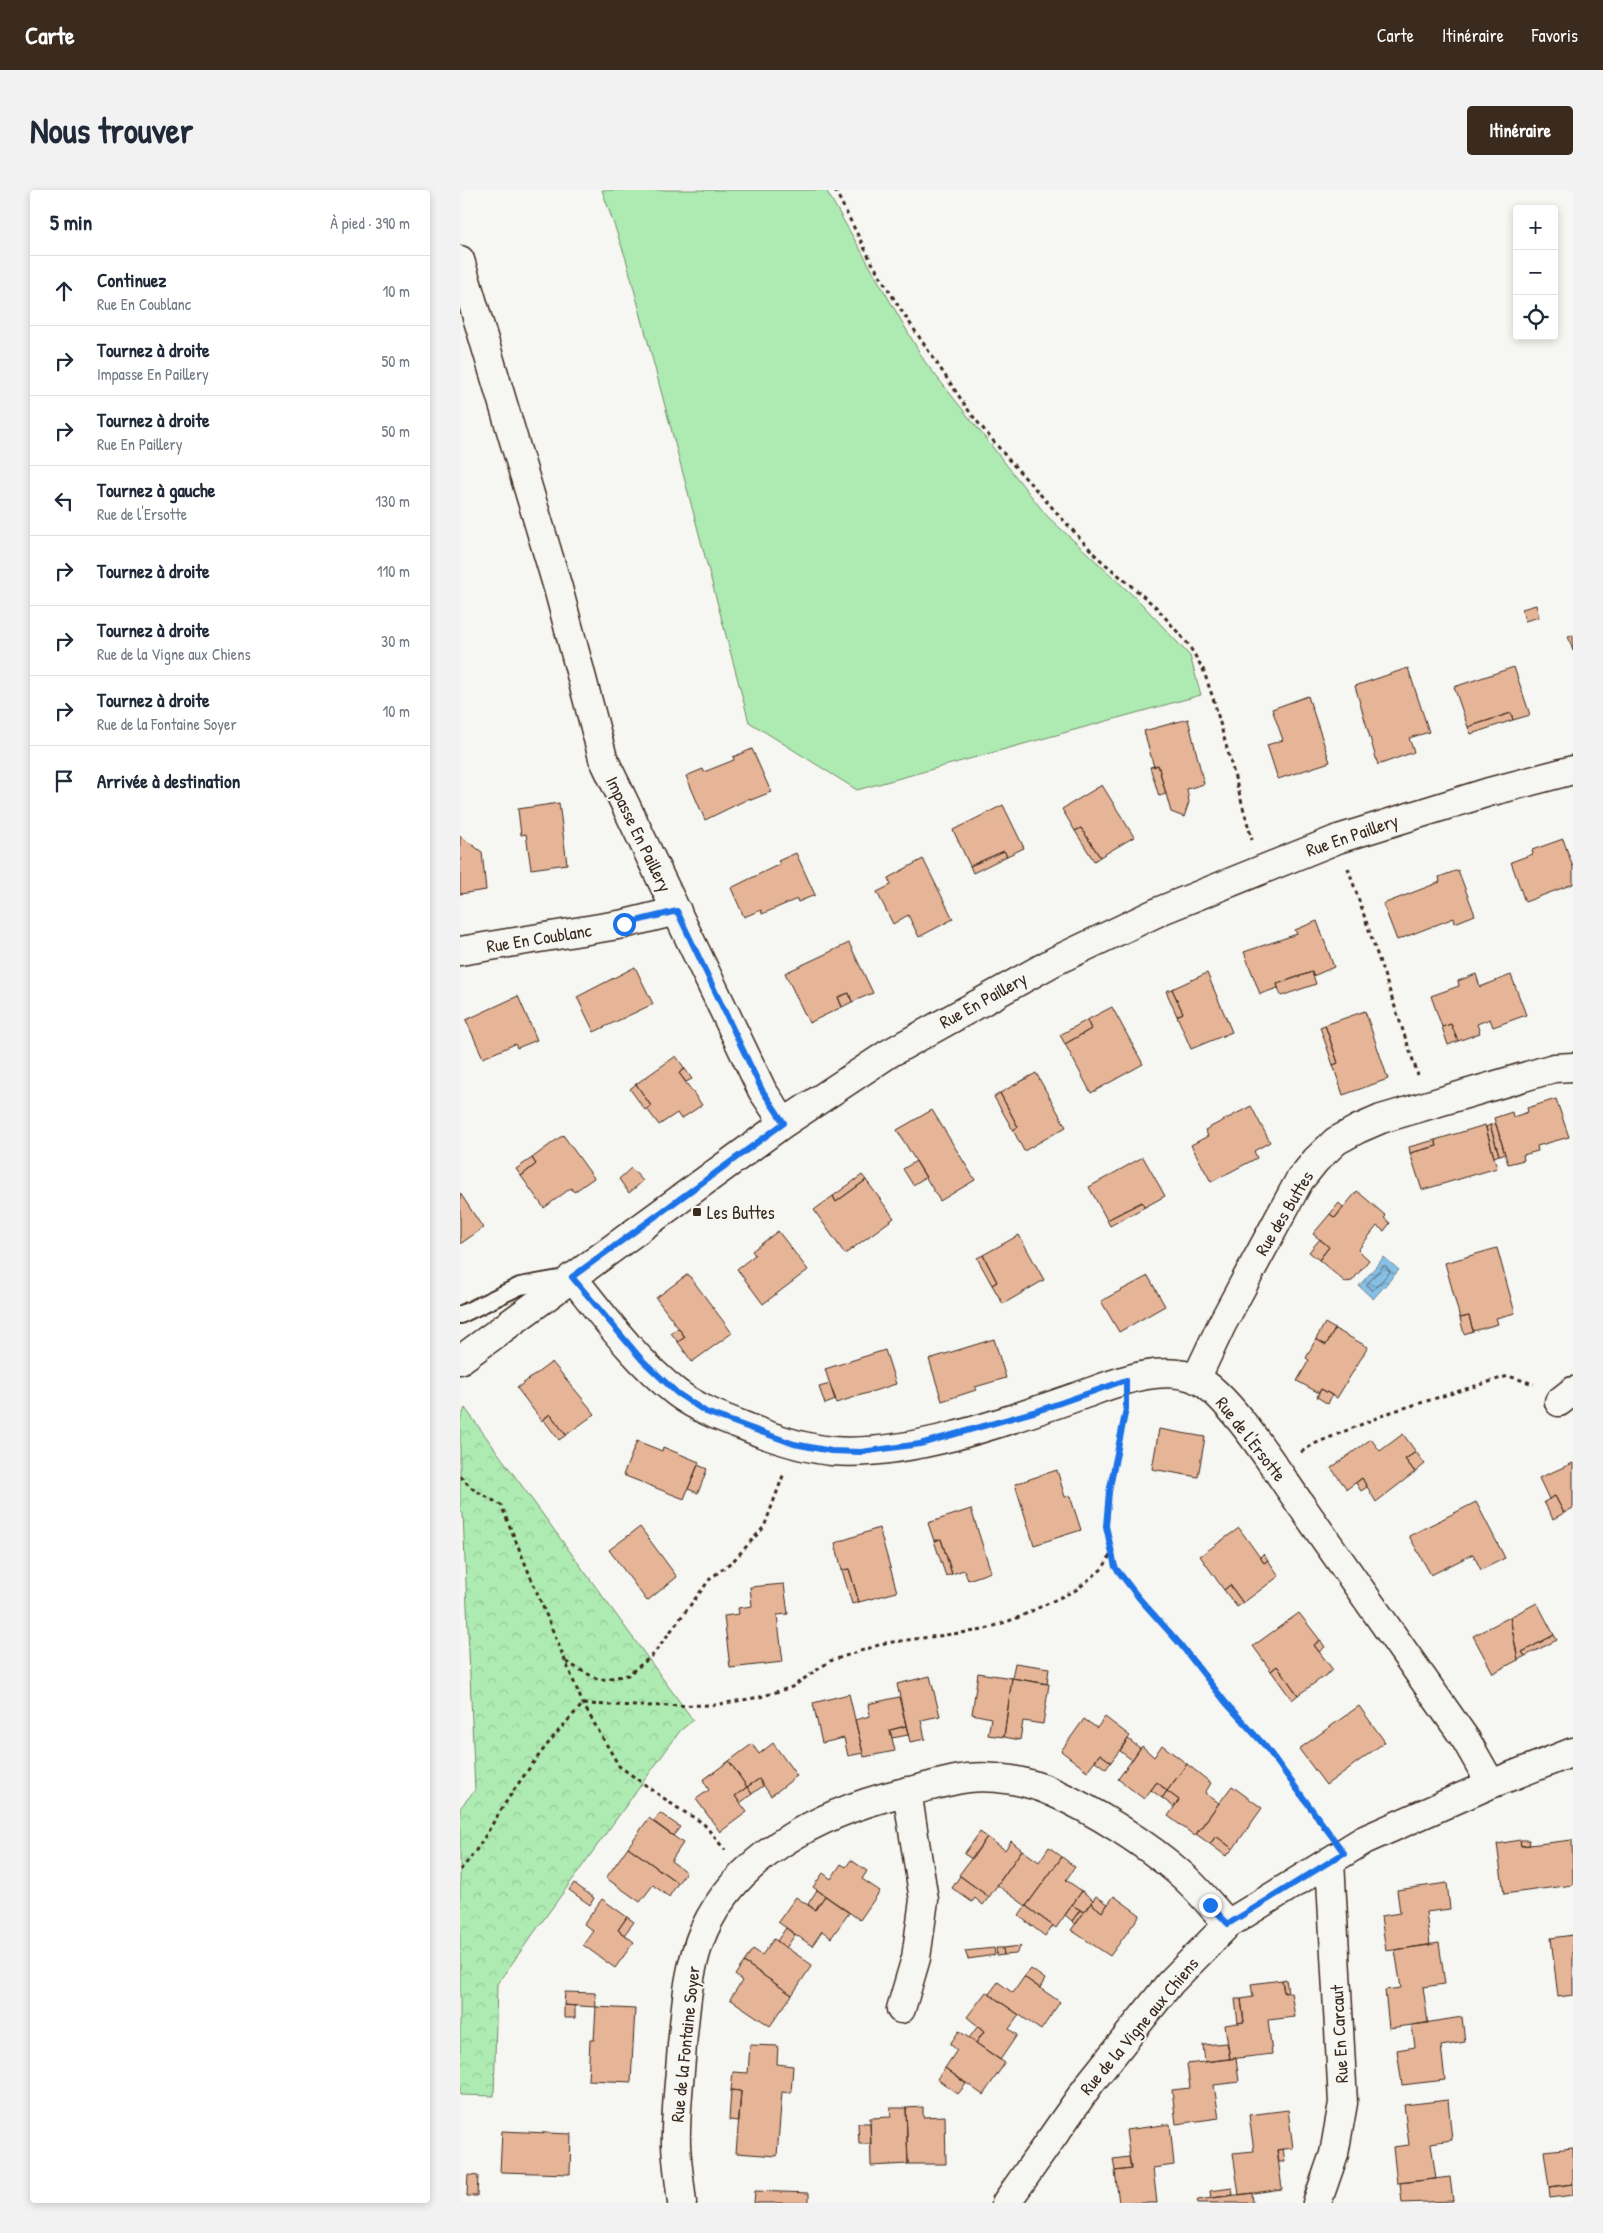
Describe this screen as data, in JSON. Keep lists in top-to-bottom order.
{
  "streets": {
    "street": [
      "Impasse En Paillery",
      "Rue En Paillery",
      "Rue En Coublanc",
      "Rue des Buttes",
      "Rue de l'Ersotte",
      "Rue de la Vigne aux Chiens",
      "Rue En Carcaut",
      "Rue de la Fontaine Soyer"
    ]
  },
  "crossings": [
    ["Impasse En Paillery", "Rue En Paillery"],
    ["Impasse En Paillery", "Rue En Coublanc"],
    ["Rue En Paillery", "Rue de l'Ersotte"],
    ["Rue des Buttes", "Rue de l'Ersotte"],
    ["Rue de l'Ersotte", "Rue de la Vigne aux Chiens"],
    ["Rue de la Vigne aux Chiens", "Rue En Carcaut"],
    ["Rue de la Vigne aux Chiens", "Rue de la Fontaine Soyer"]
  ],
  "places": {
    "transit": ["Les Buttes"]
  },
  "page": {
    "header": "Carte",
    "nav": ["Carte", "Itinéraire", "Favoris"],
    "buttons": "Itinéraire",
    "title": "Nous trouver",
    "heading": ["5 min", "À pied · 390 m"],
    "map_buttons": ["+", "−"],
    "list": [
      ["Continuez", "Rue En Coublanc", "10 m"],
      ["Tournez à droite", "Impasse En Paillery", "50 m"],
      ["Tournez à droite", "Rue En Paillery", "50 m"],
      ["Tournez à gauche", "Rue de l'Ersotte", "130 m"],
      ["Tournez à droite", "110 m"],
      ["Tournez à droite", "Rue de la Vigne aux Chiens", "30 m"],
      ["Tournez à droite", "Rue de la Fontaine Soyer", "10 m"],
      "Arrivée à destination"
    ]
  }
}
